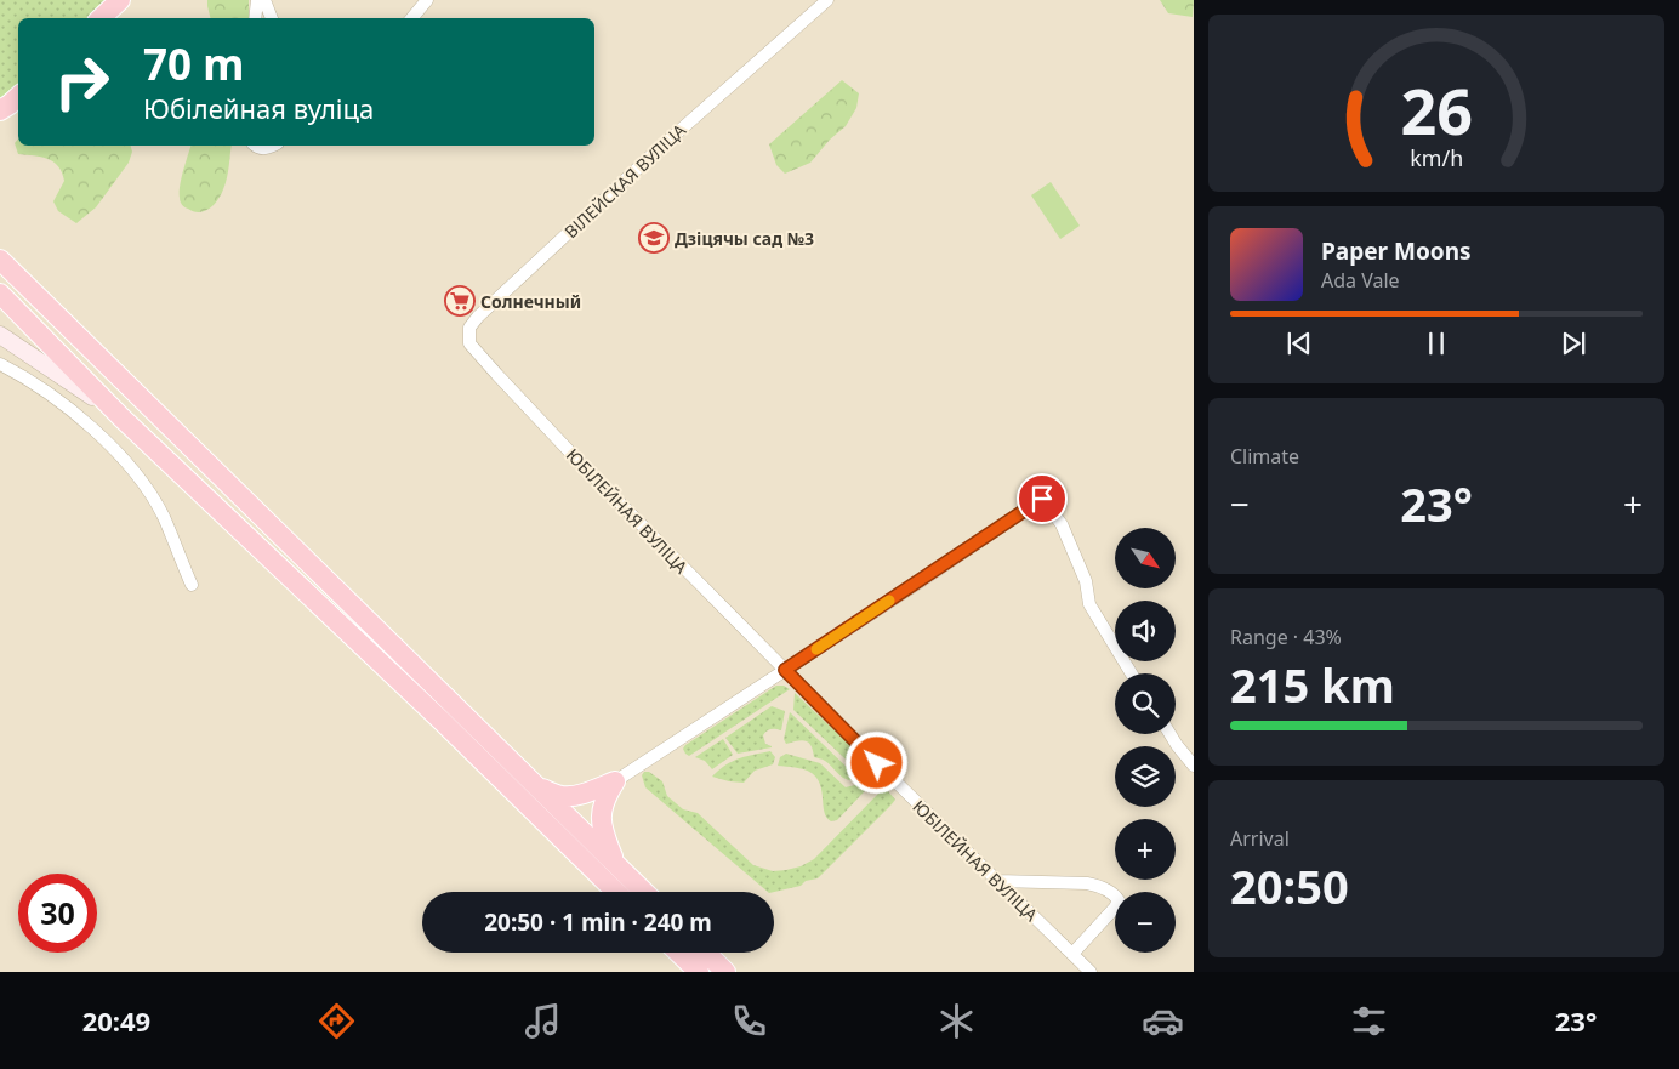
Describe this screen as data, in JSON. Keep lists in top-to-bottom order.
{
  "streets": {
    "street": ["ВІЛЕЙСКАЯ ВУЛІЦА", "ЮБІЛЕЙНАЯ ВУЛІЦА"]
  },
  "crossings": [
    ["ВІЛЕЙСКАЯ ВУЛІЦА", "ЮБІЛЕЙНАЯ ВУЛІЦА"]
  ],
  "places": {
    "school or university": ["Дзіцячы сад №3"],
    "supermarket": ["Солнечный"]
  },
  "north": "bottom right",
  "page": {
    "turn": ["70 m", "Юбілейная вуліца"],
    "song": ["Paper Moons", "Ada Vale"],
    "tile": [
      "Climate",
      ["Range · 43%", "215 km"],
      ["Arrival", "20:50"]
    ],
    "heat": ["−", "23°", "+"],
    "map_buttons": ["+", "−"],
    "limit": "30",
    "trip": "20:50 · 1 min · 240 m",
    "tabs": ["20:49", "23°"],
    "gauge": ["26", "km/h"]
  }
}
